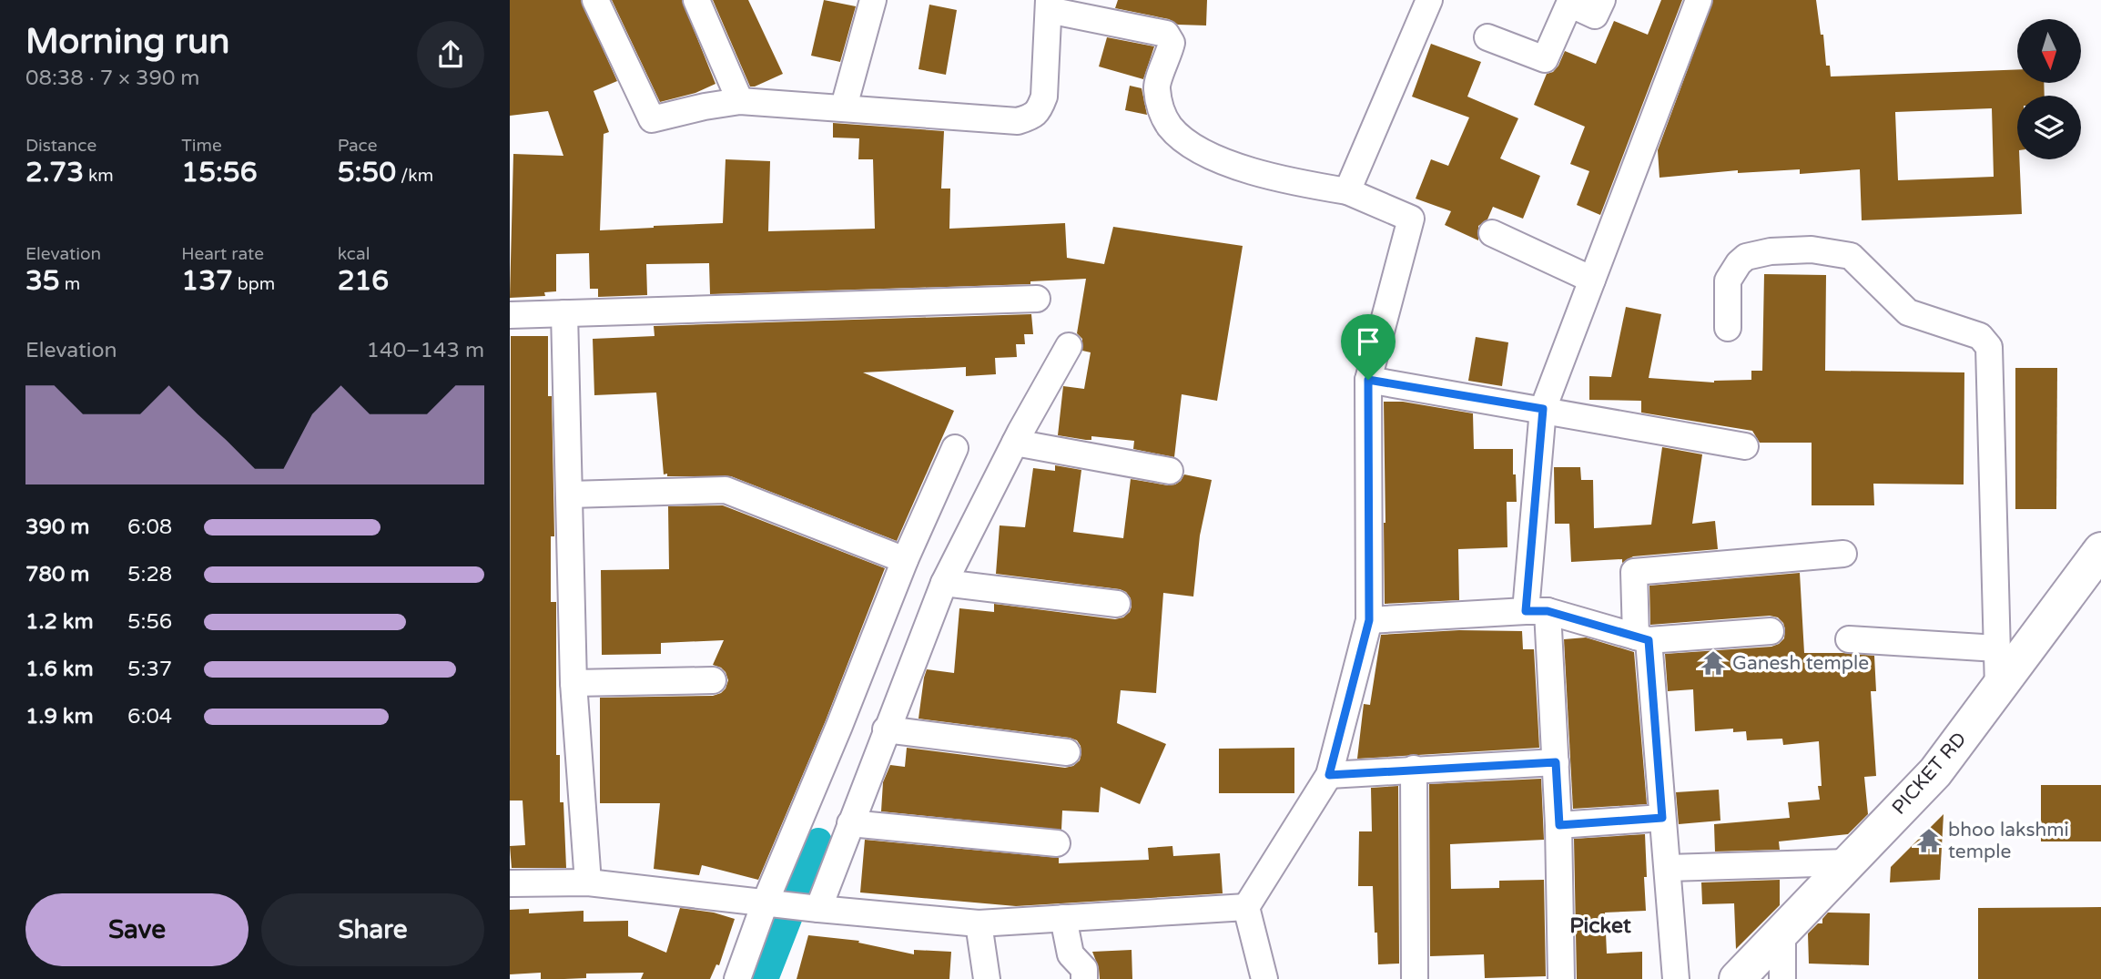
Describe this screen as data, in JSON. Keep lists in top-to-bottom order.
{
  "streets": {
    "street": ["PICKET RD"]
  },
  "districts": ["Picket"],
  "places": {
    "temple": ["Ganesh temple", "bhoo lakshmi temple"]
  },
  "north": "bottom",
  "page": {
    "heading": ["Morning run", "08:38 · 7 × 390 m"],
    "stats": [
      ["Distance", "2.73 km"],
      ["Time", "15:56"],
      ["Pace", "5:50 /km"],
      ["Elevation", "35 m"],
      ["Heart rate", "137 bpm"],
      ["kcal", "216"]
    ],
    "chart": ["Elevation", "140–143 m"],
    "list": [
      {
        "name": "390 m",
        "note": "6:08"
      },
      {
        "name": "780 m",
        "note": "5:28"
      },
      {
        "name": "1.2 km",
        "note": "5:56"
      },
      {
        "name": "1.6 km",
        "note": "5:37"
      },
      {
        "name": "1.9 km",
        "note": "6:04"
      }
    ],
    "buttons": ["Save", "Share"]
  }
}
